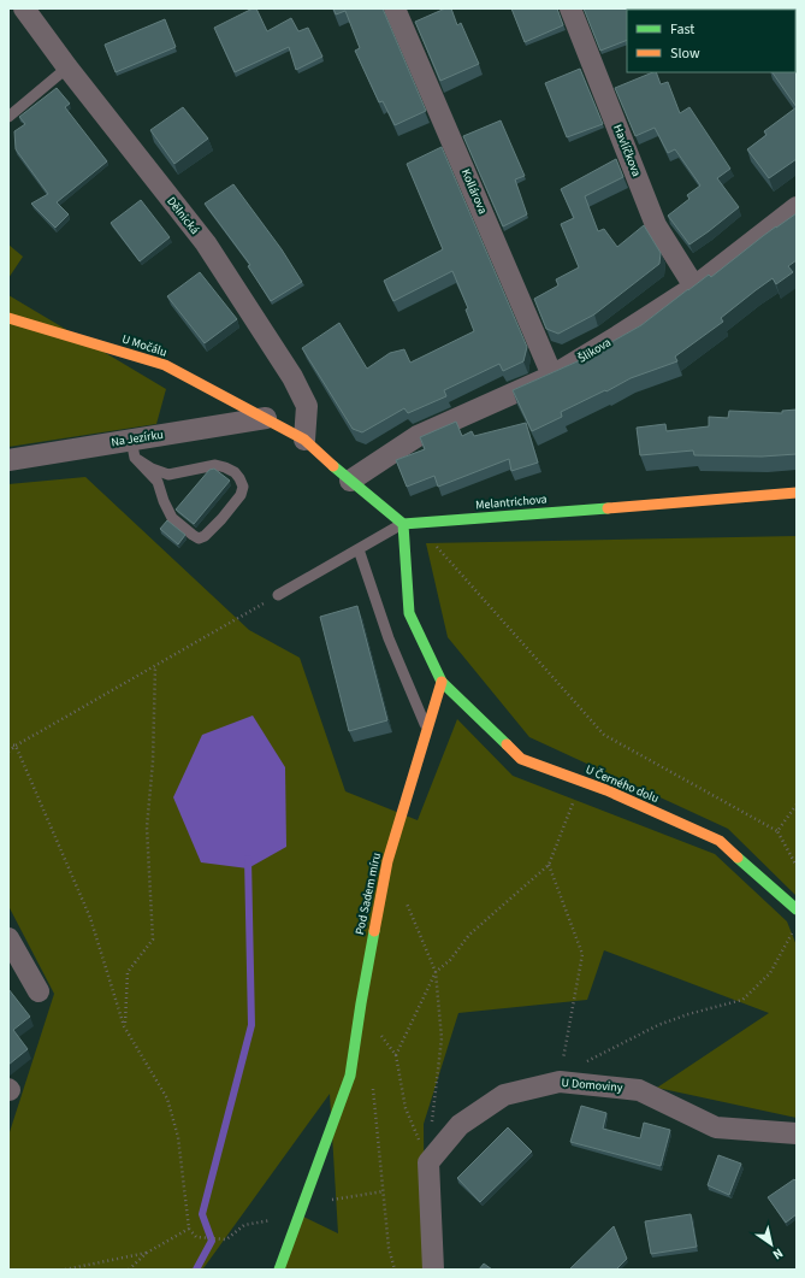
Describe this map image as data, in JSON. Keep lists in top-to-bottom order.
{
  "streets": {
    "street": [
      "Havlíčkova",
      "Kollárova",
      "Dělnická",
      "U Močálu",
      "Šlikova",
      "Na Jezírku",
      "Melantrichova",
      "U Černého dolu",
      "Pod Sadem míru",
      "U Domoviny"
    ]
  },
  "crossings": [
    ["Havlíčkova", "Šlikova"],
    ["Kollárova", "Šlikova"],
    ["U Močálu", "Na Jezírku"],
    ["U Černého dolu", "Pod Sadem míru"]
  ],
  "legend": ["Fast", "Slow"],
  "north": "bottom right"
}
